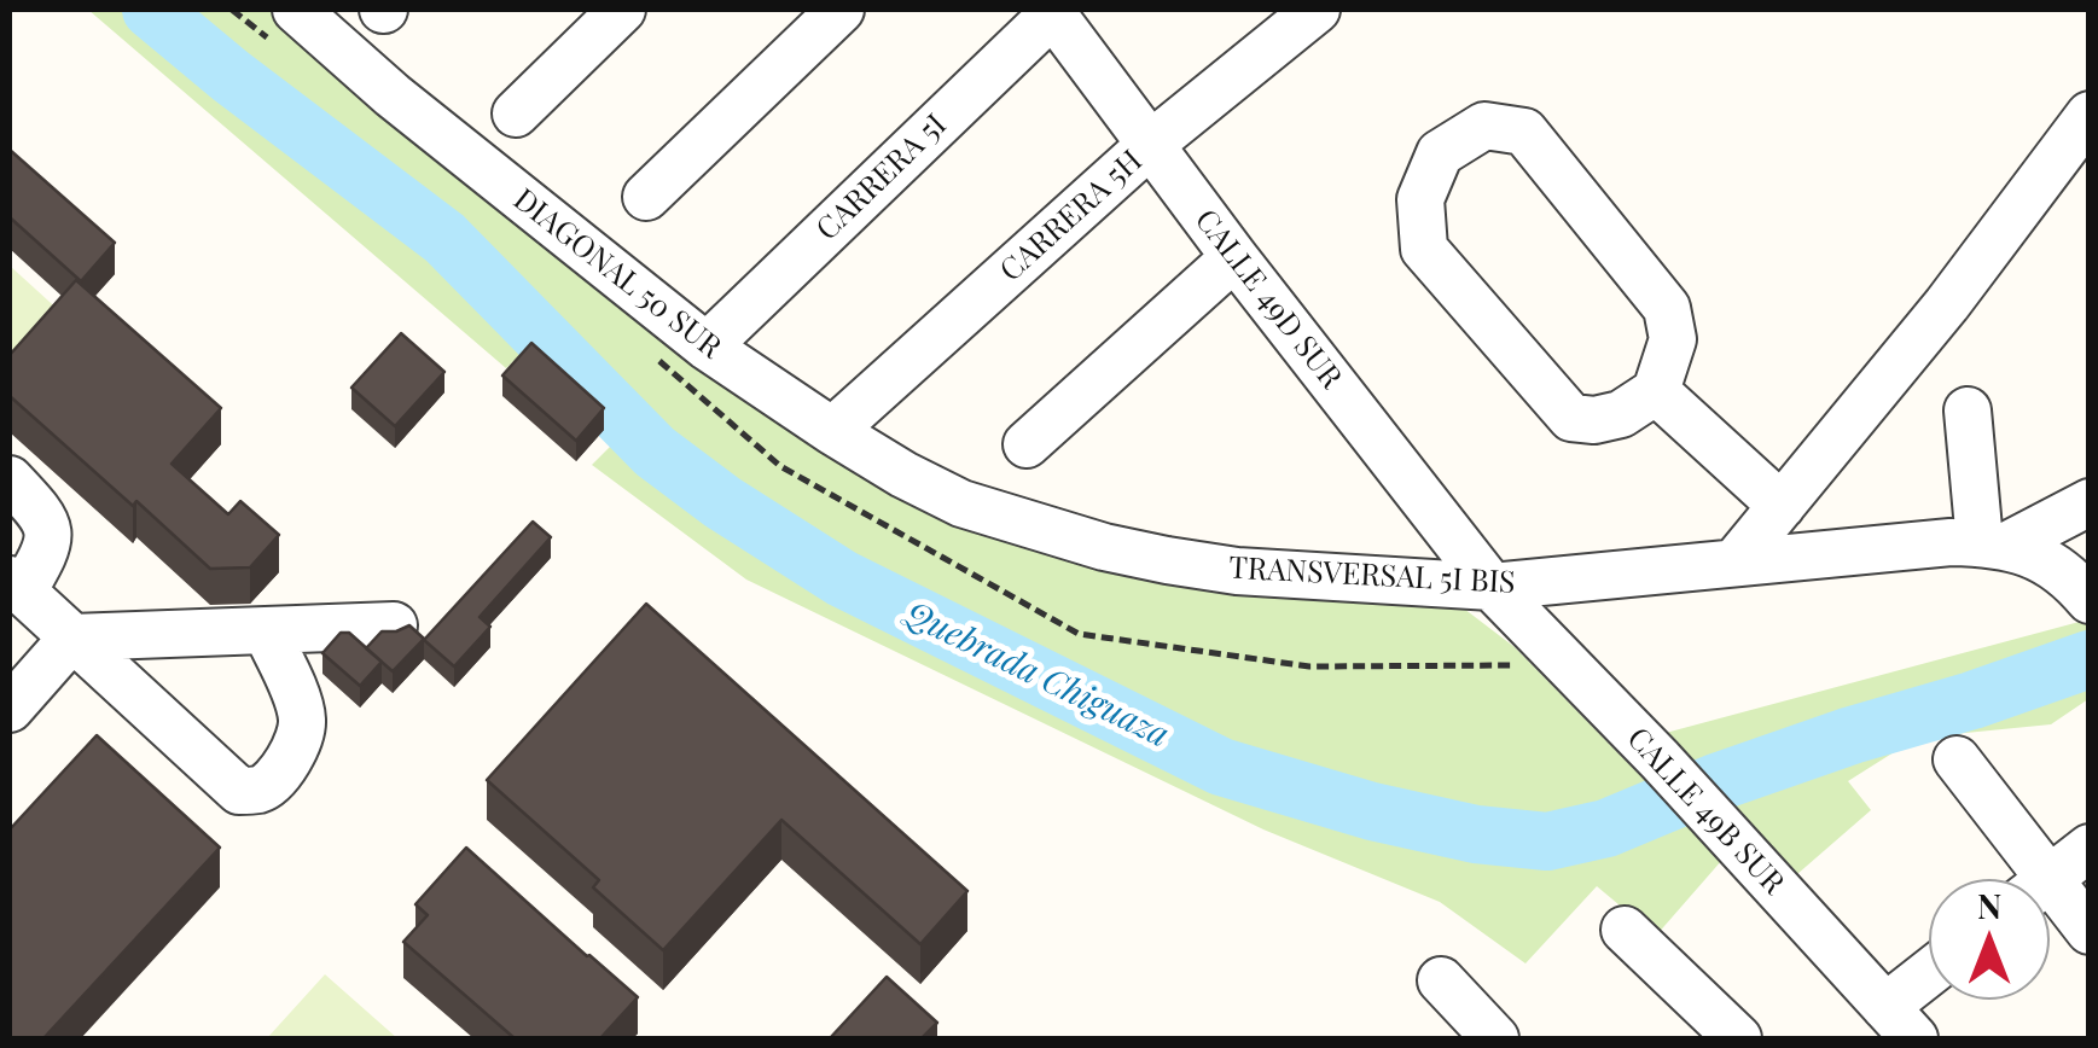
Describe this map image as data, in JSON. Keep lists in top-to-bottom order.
{
  "streets": {
    "street": [
      "CARRERA 5I",
      "CARRERA 5H",
      "DIAGONAL 50 SUR",
      "CALLE 49D SUR",
      "TRANSVERSAL 5I BIS",
      "CALLE 49B SUR"
    ]
  },
  "crossings": [
    ["CARRERA 5I", "DIAGONAL 50 SUR"],
    ["CARRERA 5I", "CALLE 49D SUR"],
    ["CARRERA 5H", "DIAGONAL 50 SUR"],
    ["CARRERA 5H", "CALLE 49D SUR"],
    ["DIAGONAL 50 SUR", "TRANSVERSAL 5I BIS"],
    ["CALLE 49D SUR", "TRANSVERSAL 5I BIS"],
    ["CALLE 49D SUR", "CALLE 49B SUR"],
    ["TRANSVERSAL 5I BIS", "CALLE 49B SUR"]
  ],
  "water": ["Quebrada Chiguaza"],
  "north": "top"
}
